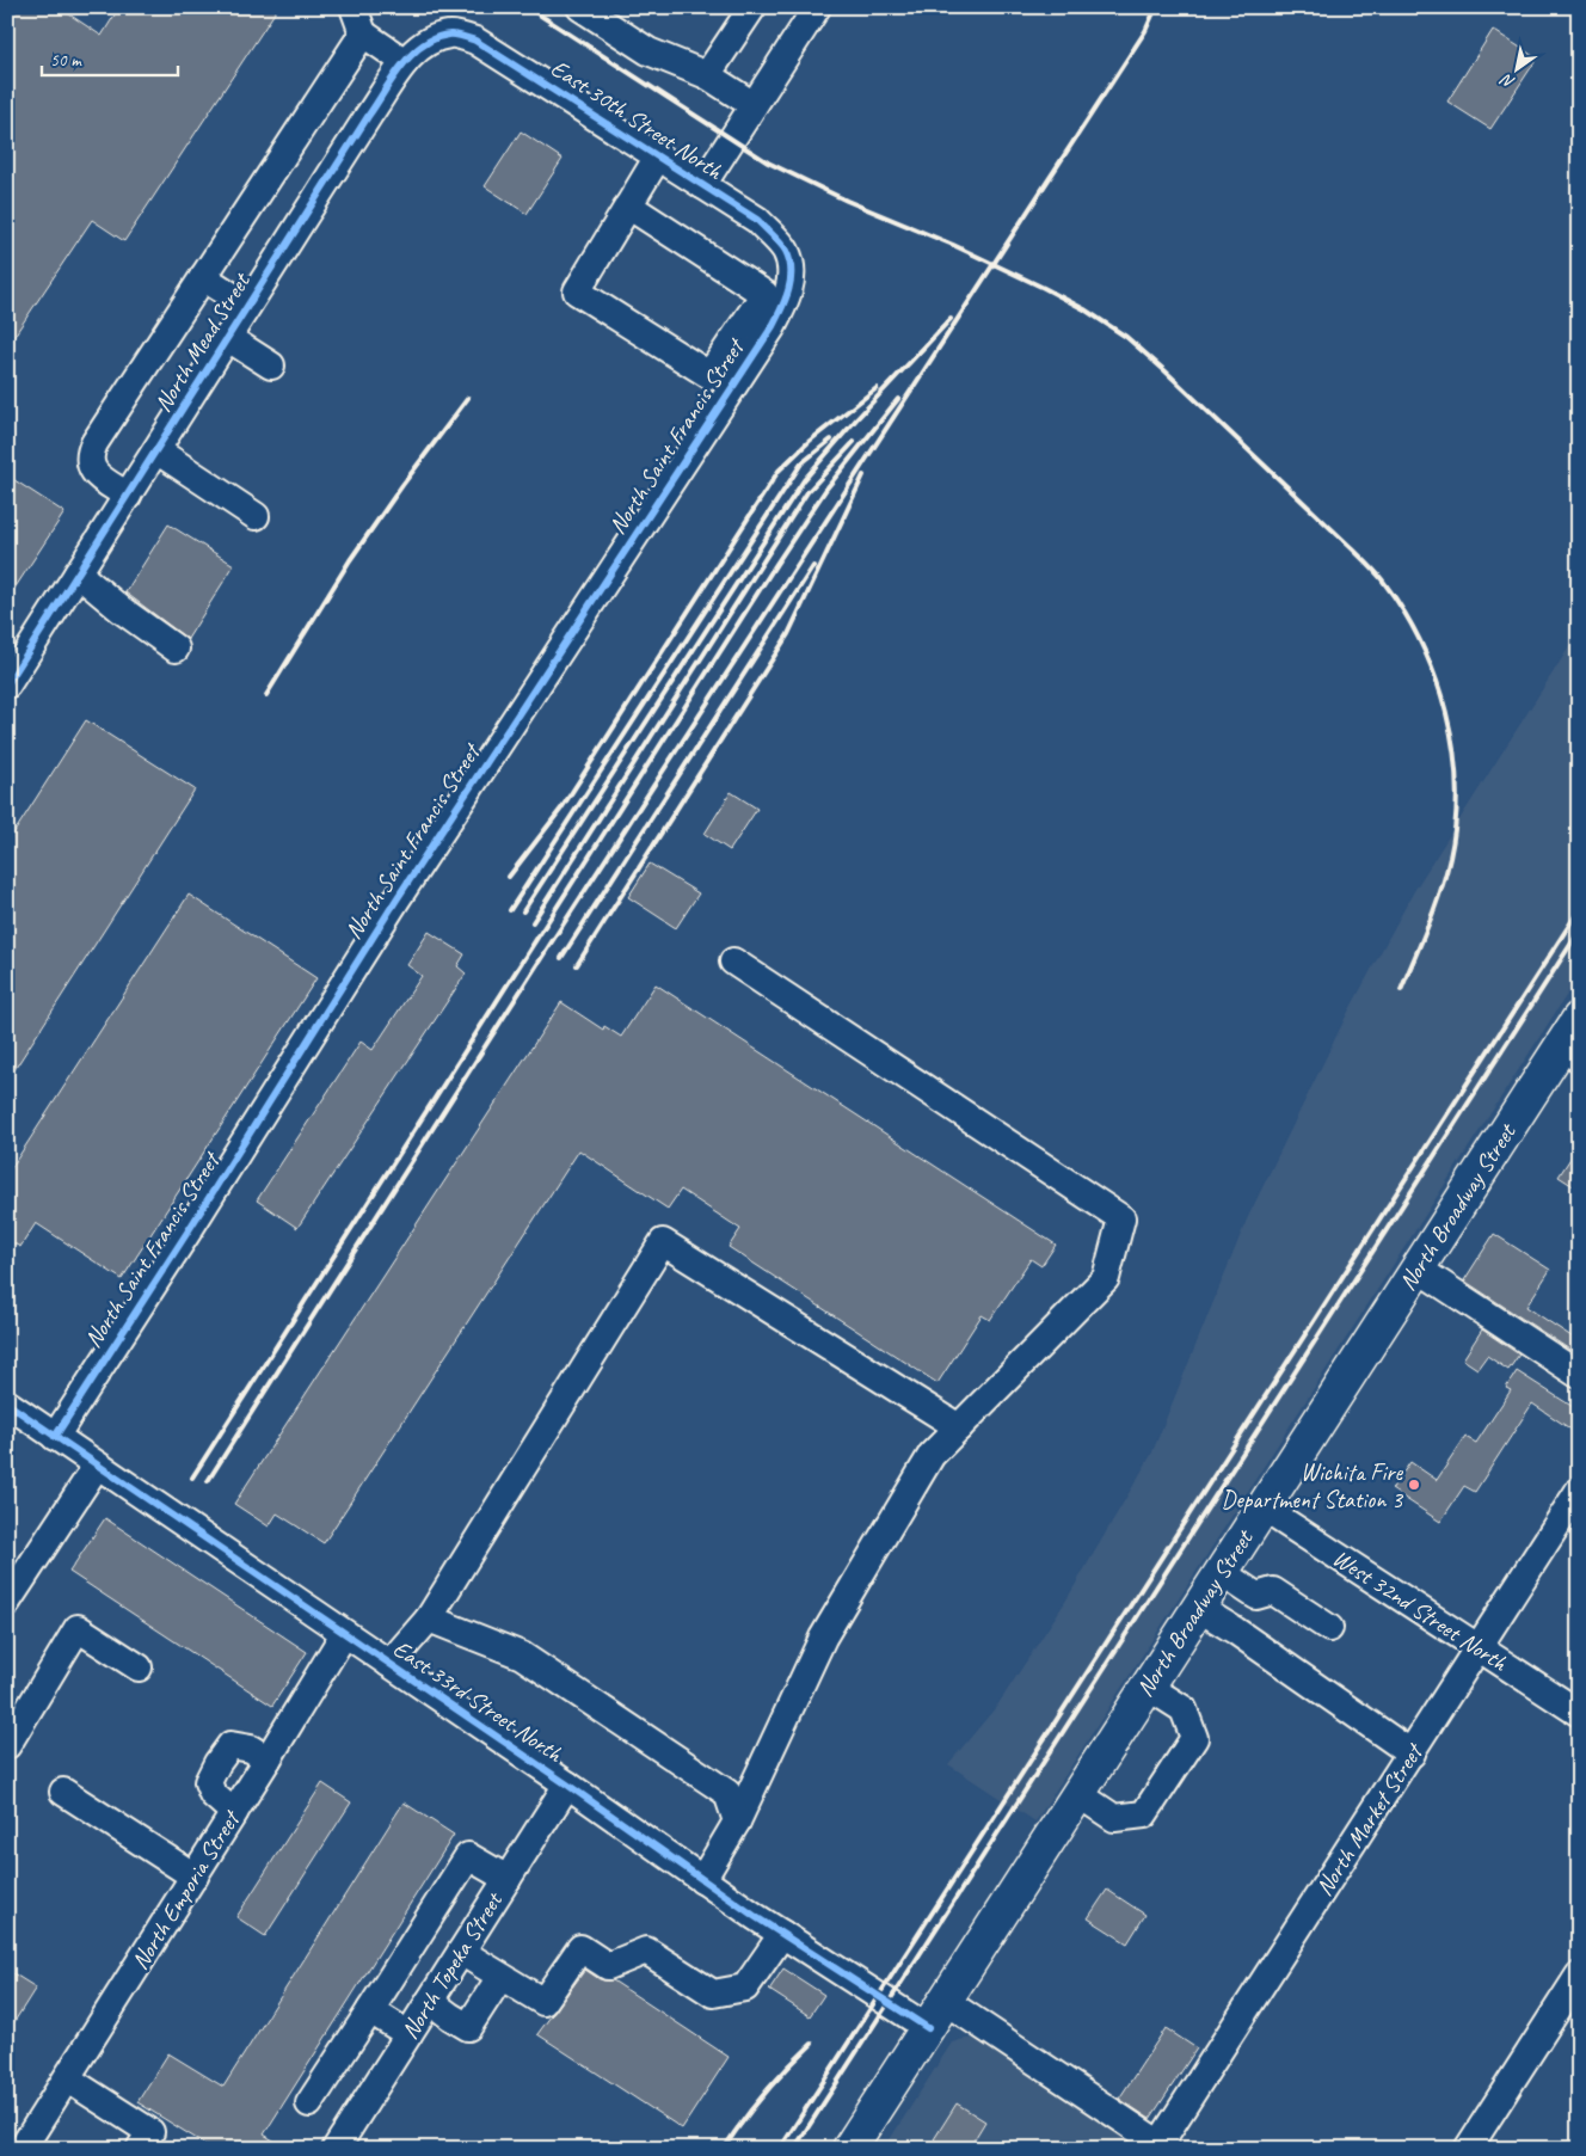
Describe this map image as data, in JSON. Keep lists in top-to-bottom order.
{
  "streets": {
    "main road": ["North Broadway Street"],
    "street": [
      "East 30th Street North",
      "North Mead Street",
      "North Saint Francis Street",
      "West 32nd Street North",
      "East 33rd Street North",
      "North Market Street",
      "North Emporia Street",
      "North Topeka Street"
    ]
  },
  "crossings": [
    ["East 30th Street North", "North Mead Street"],
    ["East 30th Street North", "North Saint Francis Street"],
    ["North Saint Francis Street", "East 33rd Street North"],
    ["North Broadway Street", "West 32nd Street North"],
    ["North Broadway Street", "East 33rd Street North"],
    ["West 32nd Street North", "North Market Street"],
    ["East 33rd Street North", "North Emporia Street"],
    ["East 33rd Street North", "North Topeka Street"]
  ],
  "places": ["Wichita Fire Department Station 3"],
  "scale_bar": "50 m",
  "north": "bottom left"
}
